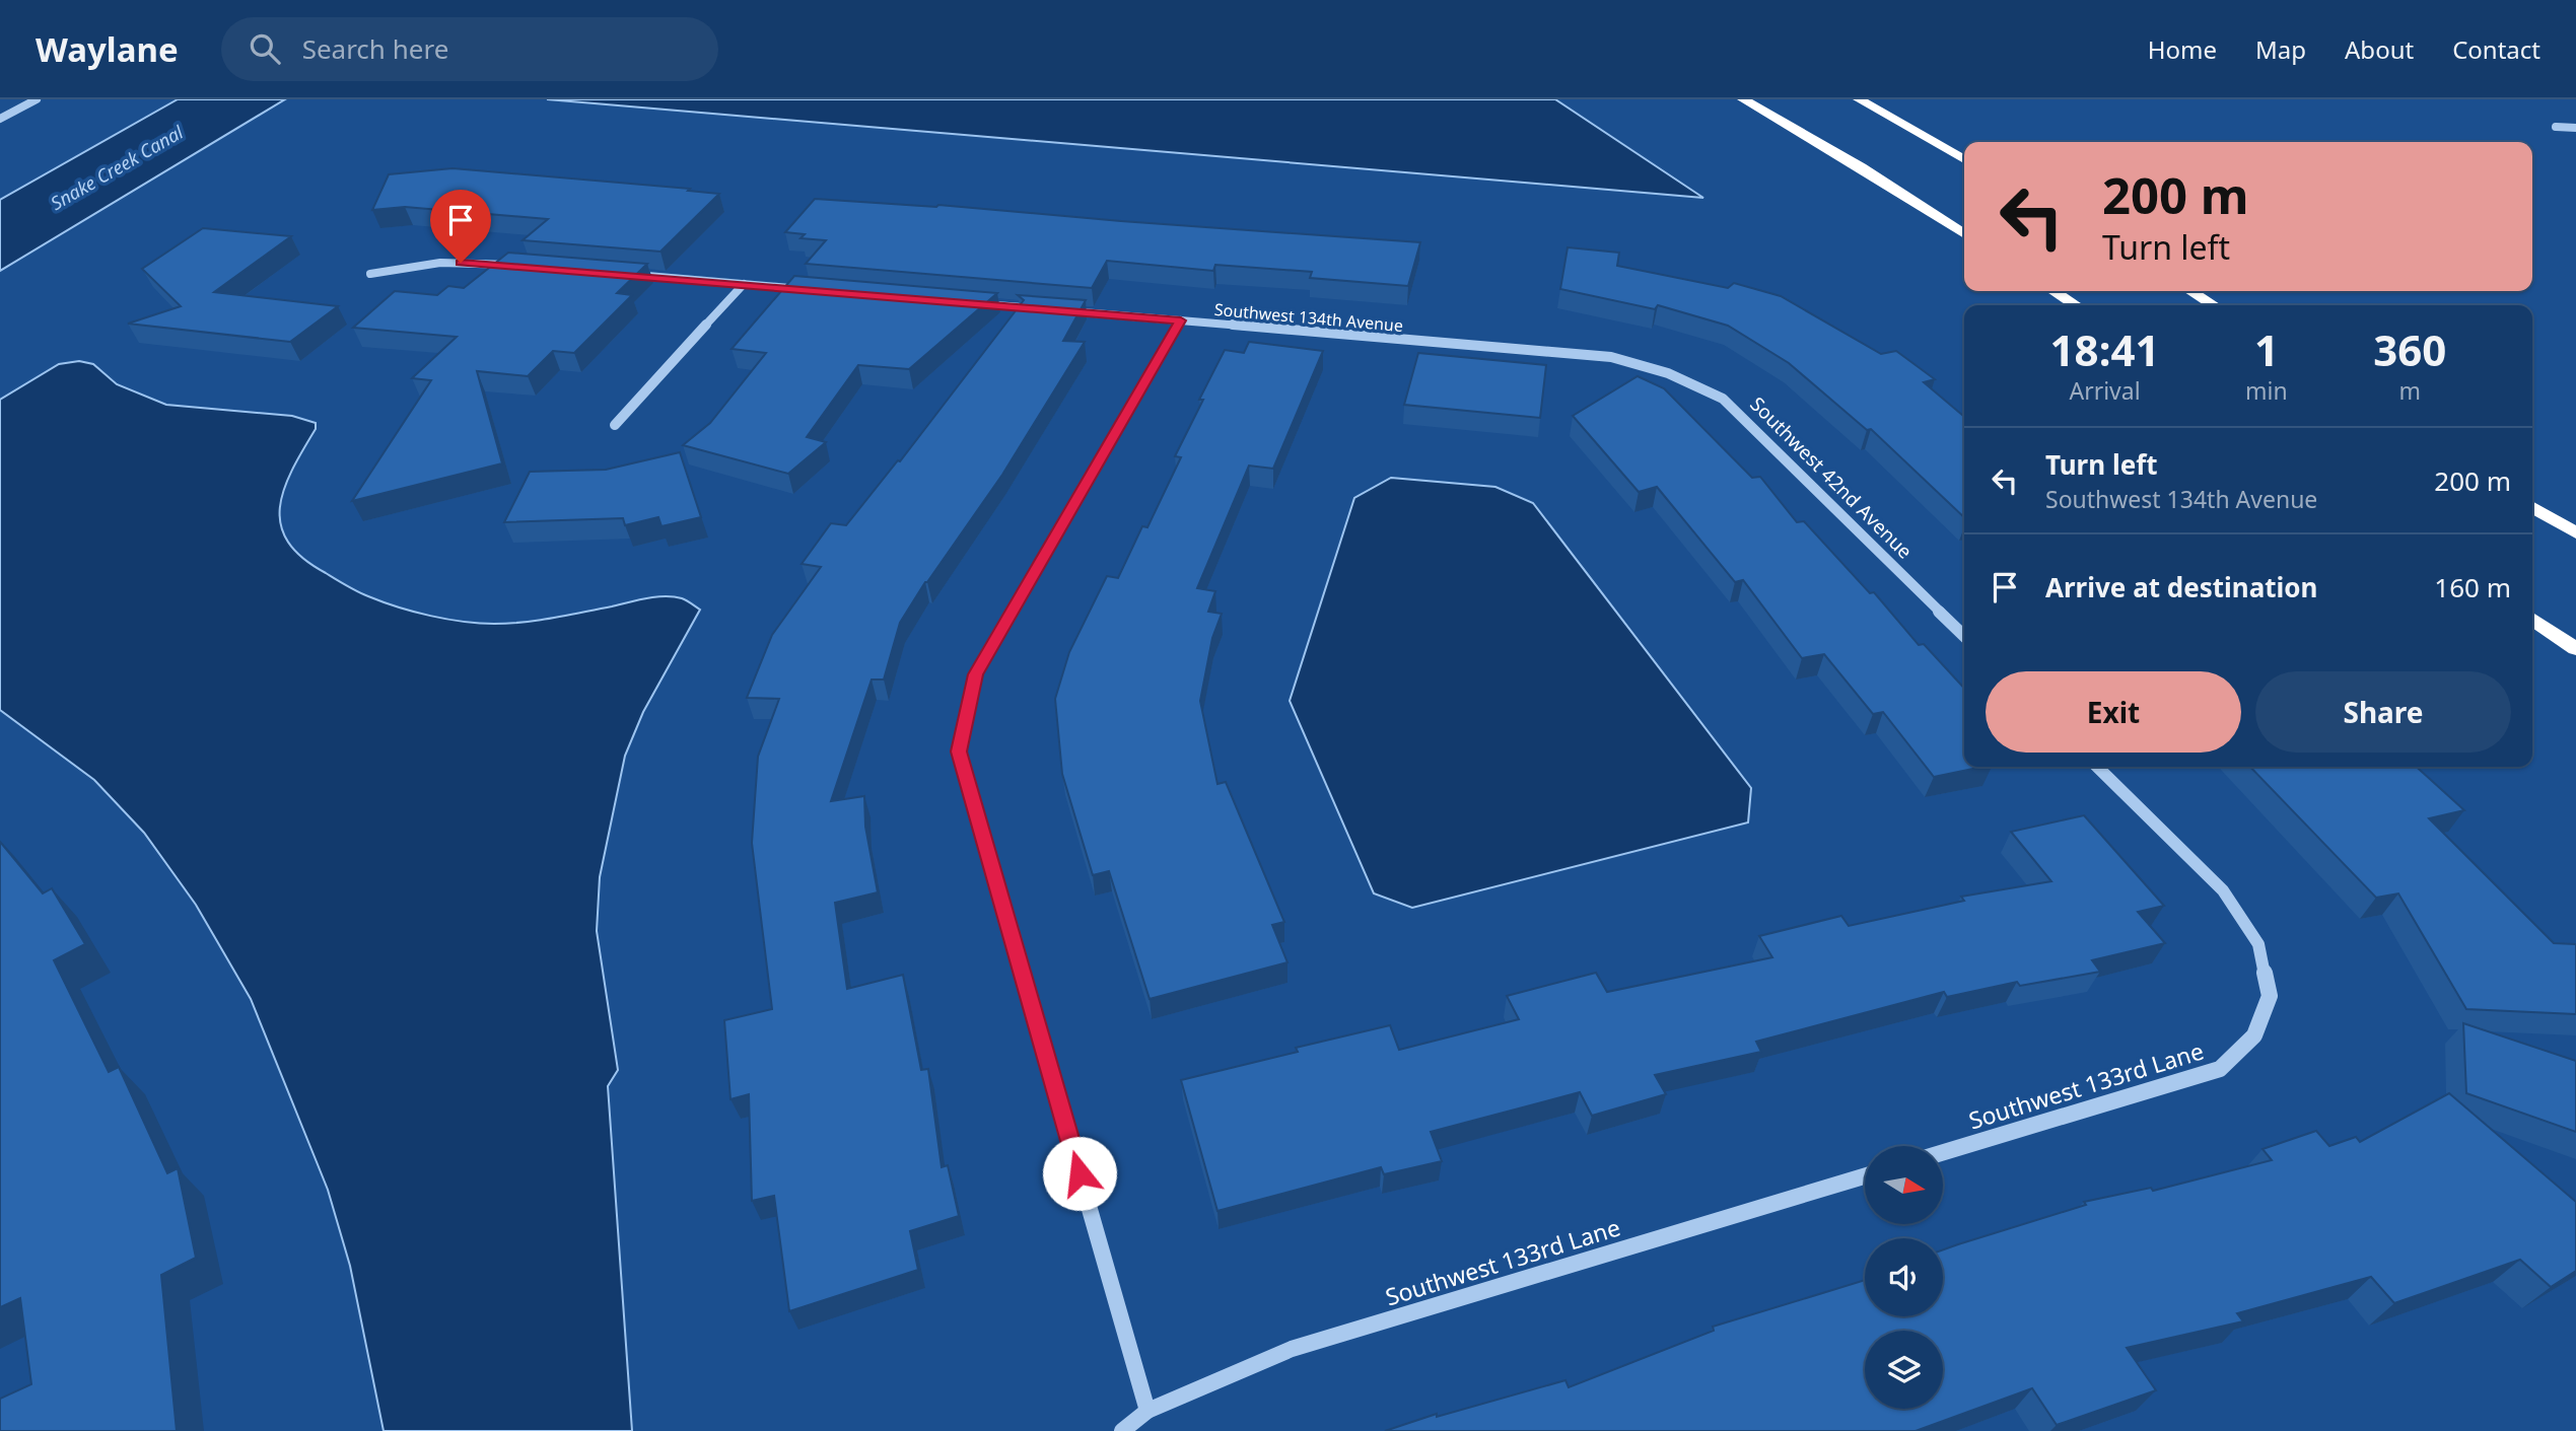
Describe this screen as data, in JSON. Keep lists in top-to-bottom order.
{
  "streets": {
    "street": ["Southwest 134th Avenue", "Southwest 42nd Avenue", "Southwest 133rd Lane"]
  },
  "crossings": [
    ["Southwest 134th Avenue", "Southwest 42nd Avenue"]
  ],
  "water": ["Snake Creek Canal"],
  "north": "right",
  "page": {
    "header": "Waylane",
    "search": "Search here",
    "nav": [
      "Home",
      "Map",
      "About",
      "Contact"
    ],
    "turn": ["200 m", "Turn left"],
    "eta": [
      "18:41",
      "Arrival",
      "1",
      "min",
      "360",
      "m"
    ],
    "list": [
      {
        "name": "Turn left",
        "note": "Southwest 134th Avenue",
        "value": "200 m"
      },
      {
        "name": "Arrive at destination",
        "value": "160 m"
      }
    ],
    "buttons": ["Exit", "Share"]
  }
}
